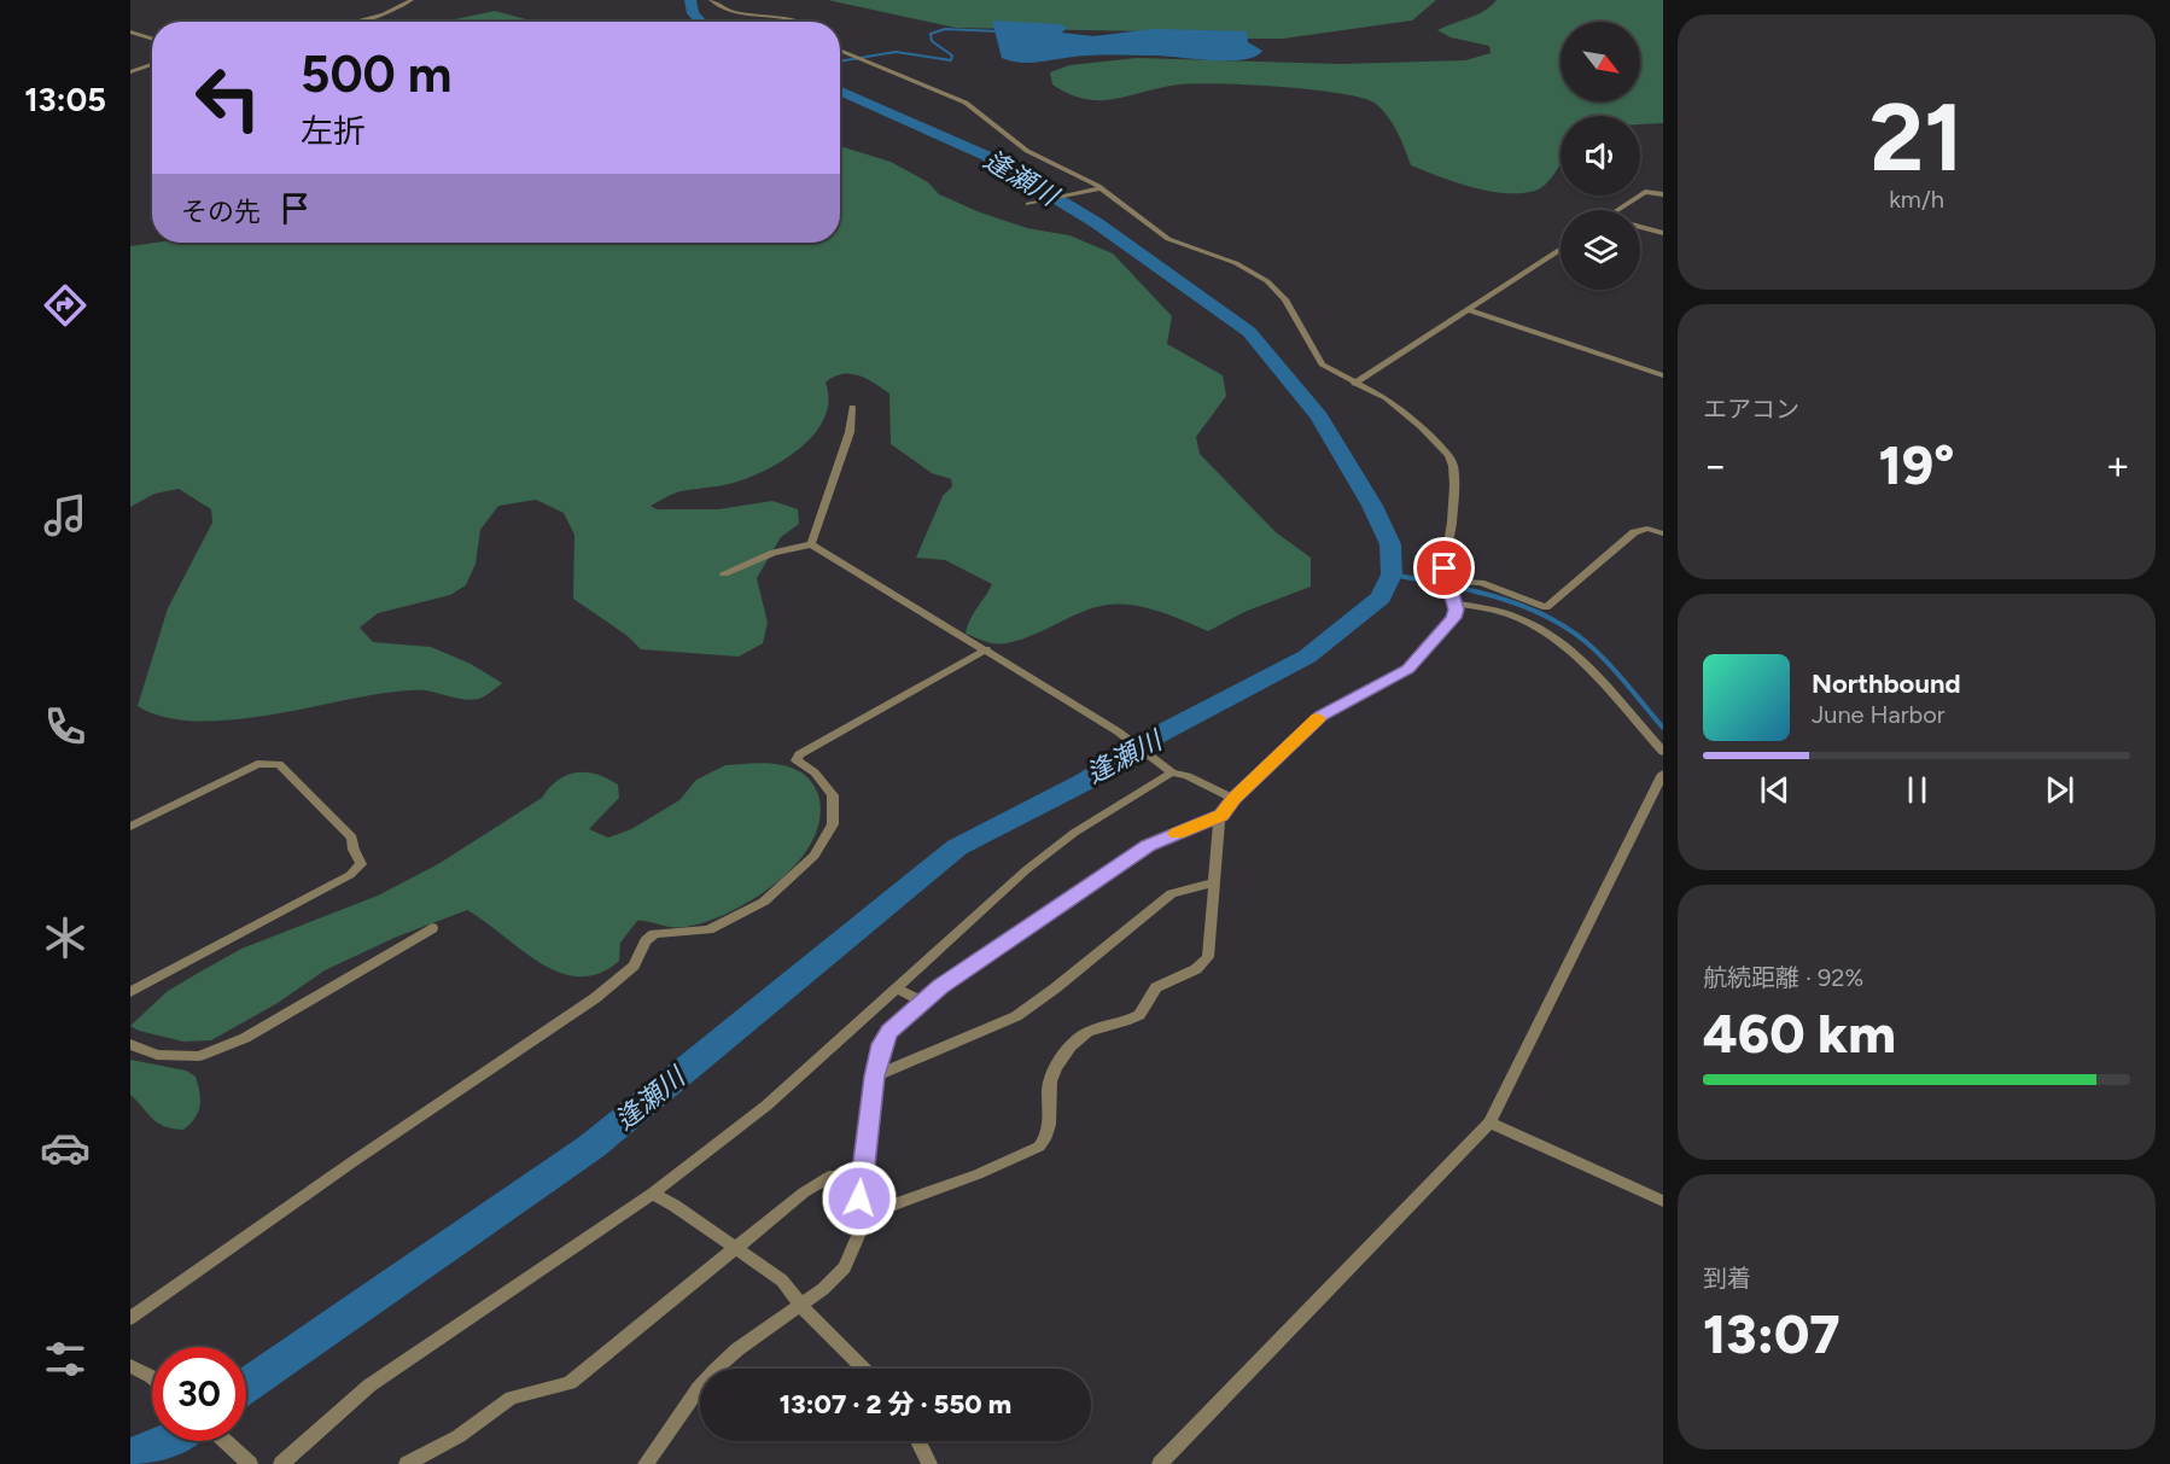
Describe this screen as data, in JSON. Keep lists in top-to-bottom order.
{
  "water": ["逢瀬川"],
  "north": "bottom right",
  "page": {
    "tabs": "13:05",
    "tile": [
      ["21", "km/h"],
      "エアコン",
      ["航続距離 · 92%", "460 km"],
      ["到着", "13:07"]
    ],
    "turn": ["500 m", "左折"],
    "then": "その先",
    "heat": ["−", "19°", "+"],
    "song": ["Northbound", "June Harbor"],
    "limit": "30",
    "trip": "13:07 · 2 分 · 550 m"
  }
}
